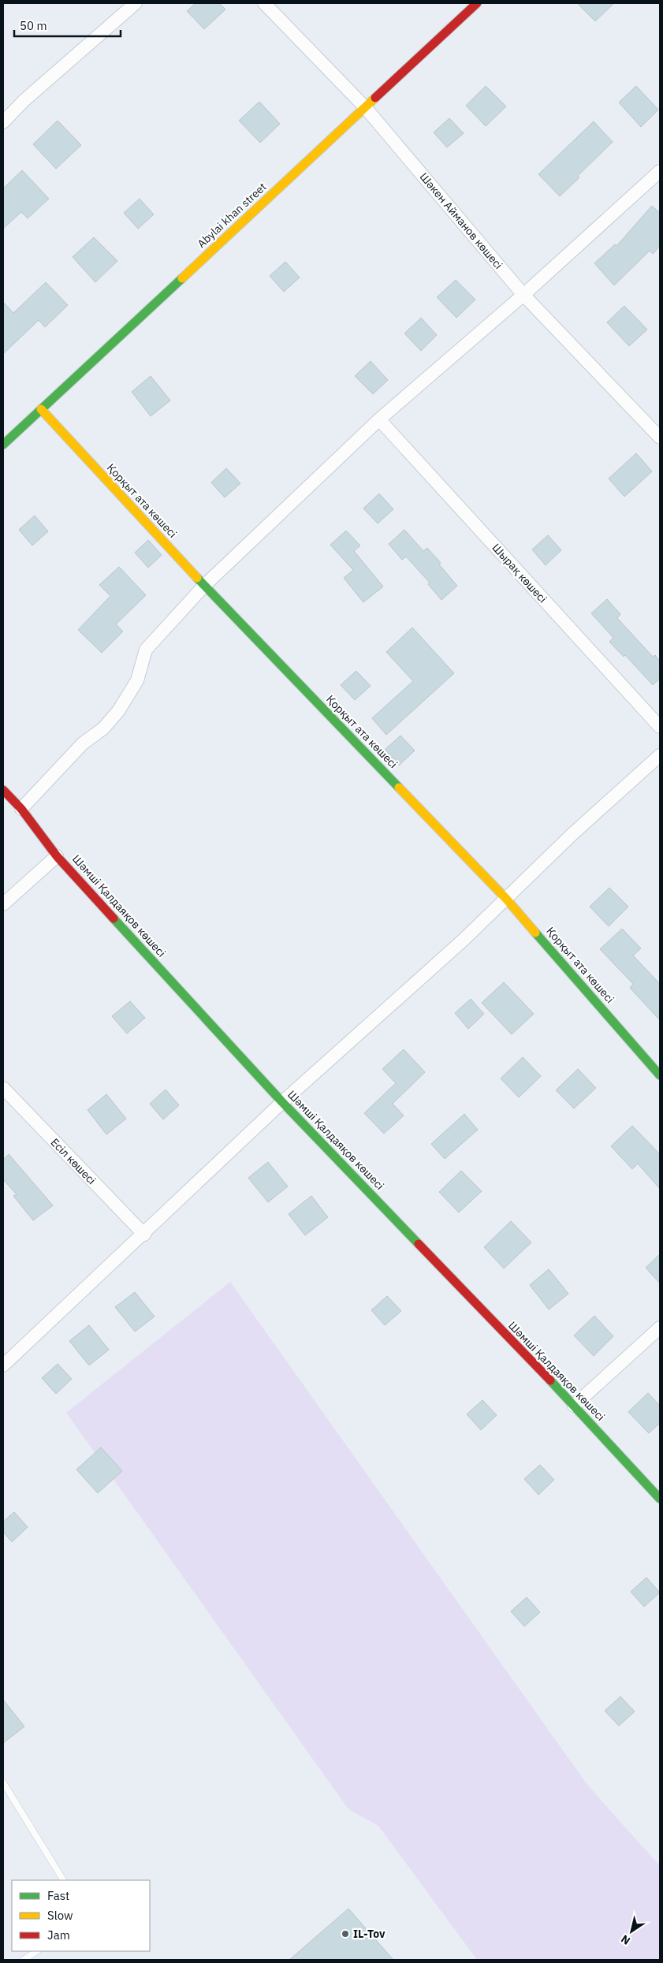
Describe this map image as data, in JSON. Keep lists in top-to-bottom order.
{
  "streets": {
    "street": [
      "Abylai khan street",
      "Шәкен Айманов көшесі",
      "Қорқыт ата көшесі",
      "Шырақ көшесі",
      "Шәмші Қалдаяқов көшесі",
      "Есіл көшесі"
    ]
  },
  "crossings": [
    ["Abylai khan street", "Шәкен Айманов көшесі"],
    ["Abylai khan street", "Қорқыт ата көшесі"]
  ],
  "places": ["IL-Tov"],
  "legend": ["Fast", "Slow", "Jam"],
  "scale_bar": "50 m",
  "north": "bottom left"
}
